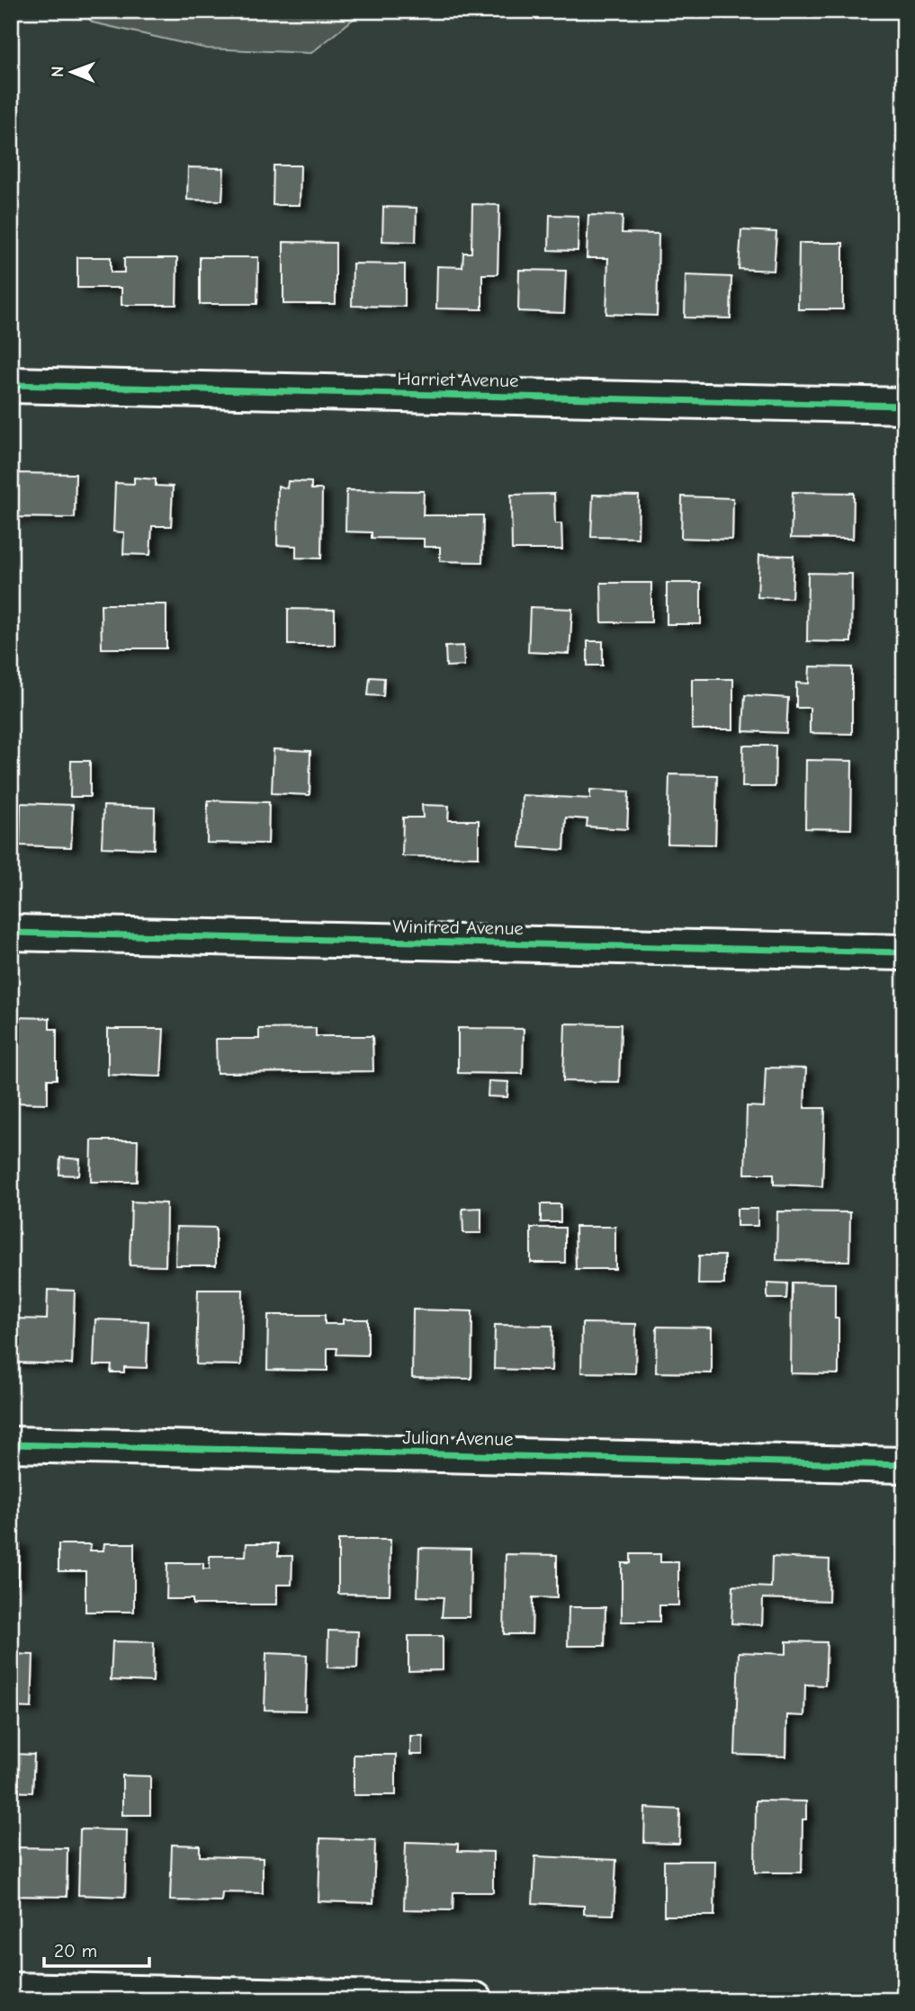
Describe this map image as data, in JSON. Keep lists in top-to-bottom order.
{
  "streets": {
    "street": ["Harriet Avenue", "Winifred Avenue", "Julian Avenue"]
  },
  "scale_bar": "20 m",
  "north": "left"
}
